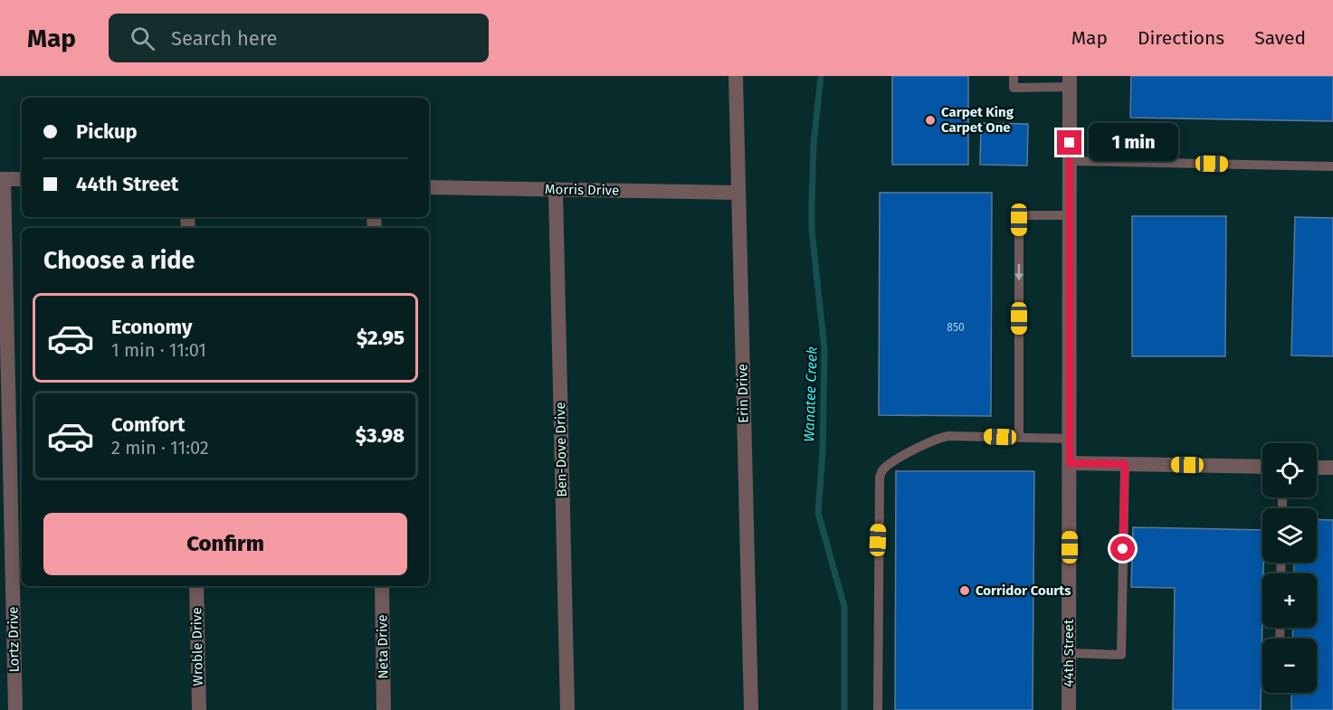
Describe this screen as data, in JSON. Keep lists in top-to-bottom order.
{
  "streets": {
    "street": [
      "Morris Drive",
      "Erin Drive",
      "Ben-Dove Drive",
      "Lortz Drive",
      "Wroble Drive",
      "Neta Drive",
      "44th Street"
    ]
  },
  "crossings": [
    ["Morris Drive", "Erin Drive"],
    ["Morris Drive", "Ben-Dove Drive"]
  ],
  "water": ["Wanatee Creek"],
  "places": ["Carpet King Carpet One", "Corridor Courts"],
  "house_numbers": ["850"],
  "page": {
    "header": "Map",
    "search": "Search here",
    "nav": ["Map", "Directions", "Saved"],
    "banner": ["Pickup", "44th Street"],
    "bubble": "1 min",
    "heading": "Choose a ride",
    "list": [
      {
        "name": "Economy",
        "note": "1 min · 11:01",
        "value": "$2.95"
      },
      {
        "name": "Comfort",
        "note": "2 min · 11:02",
        "value": "$3.98"
      }
    ],
    "map_buttons": ["+", "−"],
    "buttons": "Confirm"
  }
}
